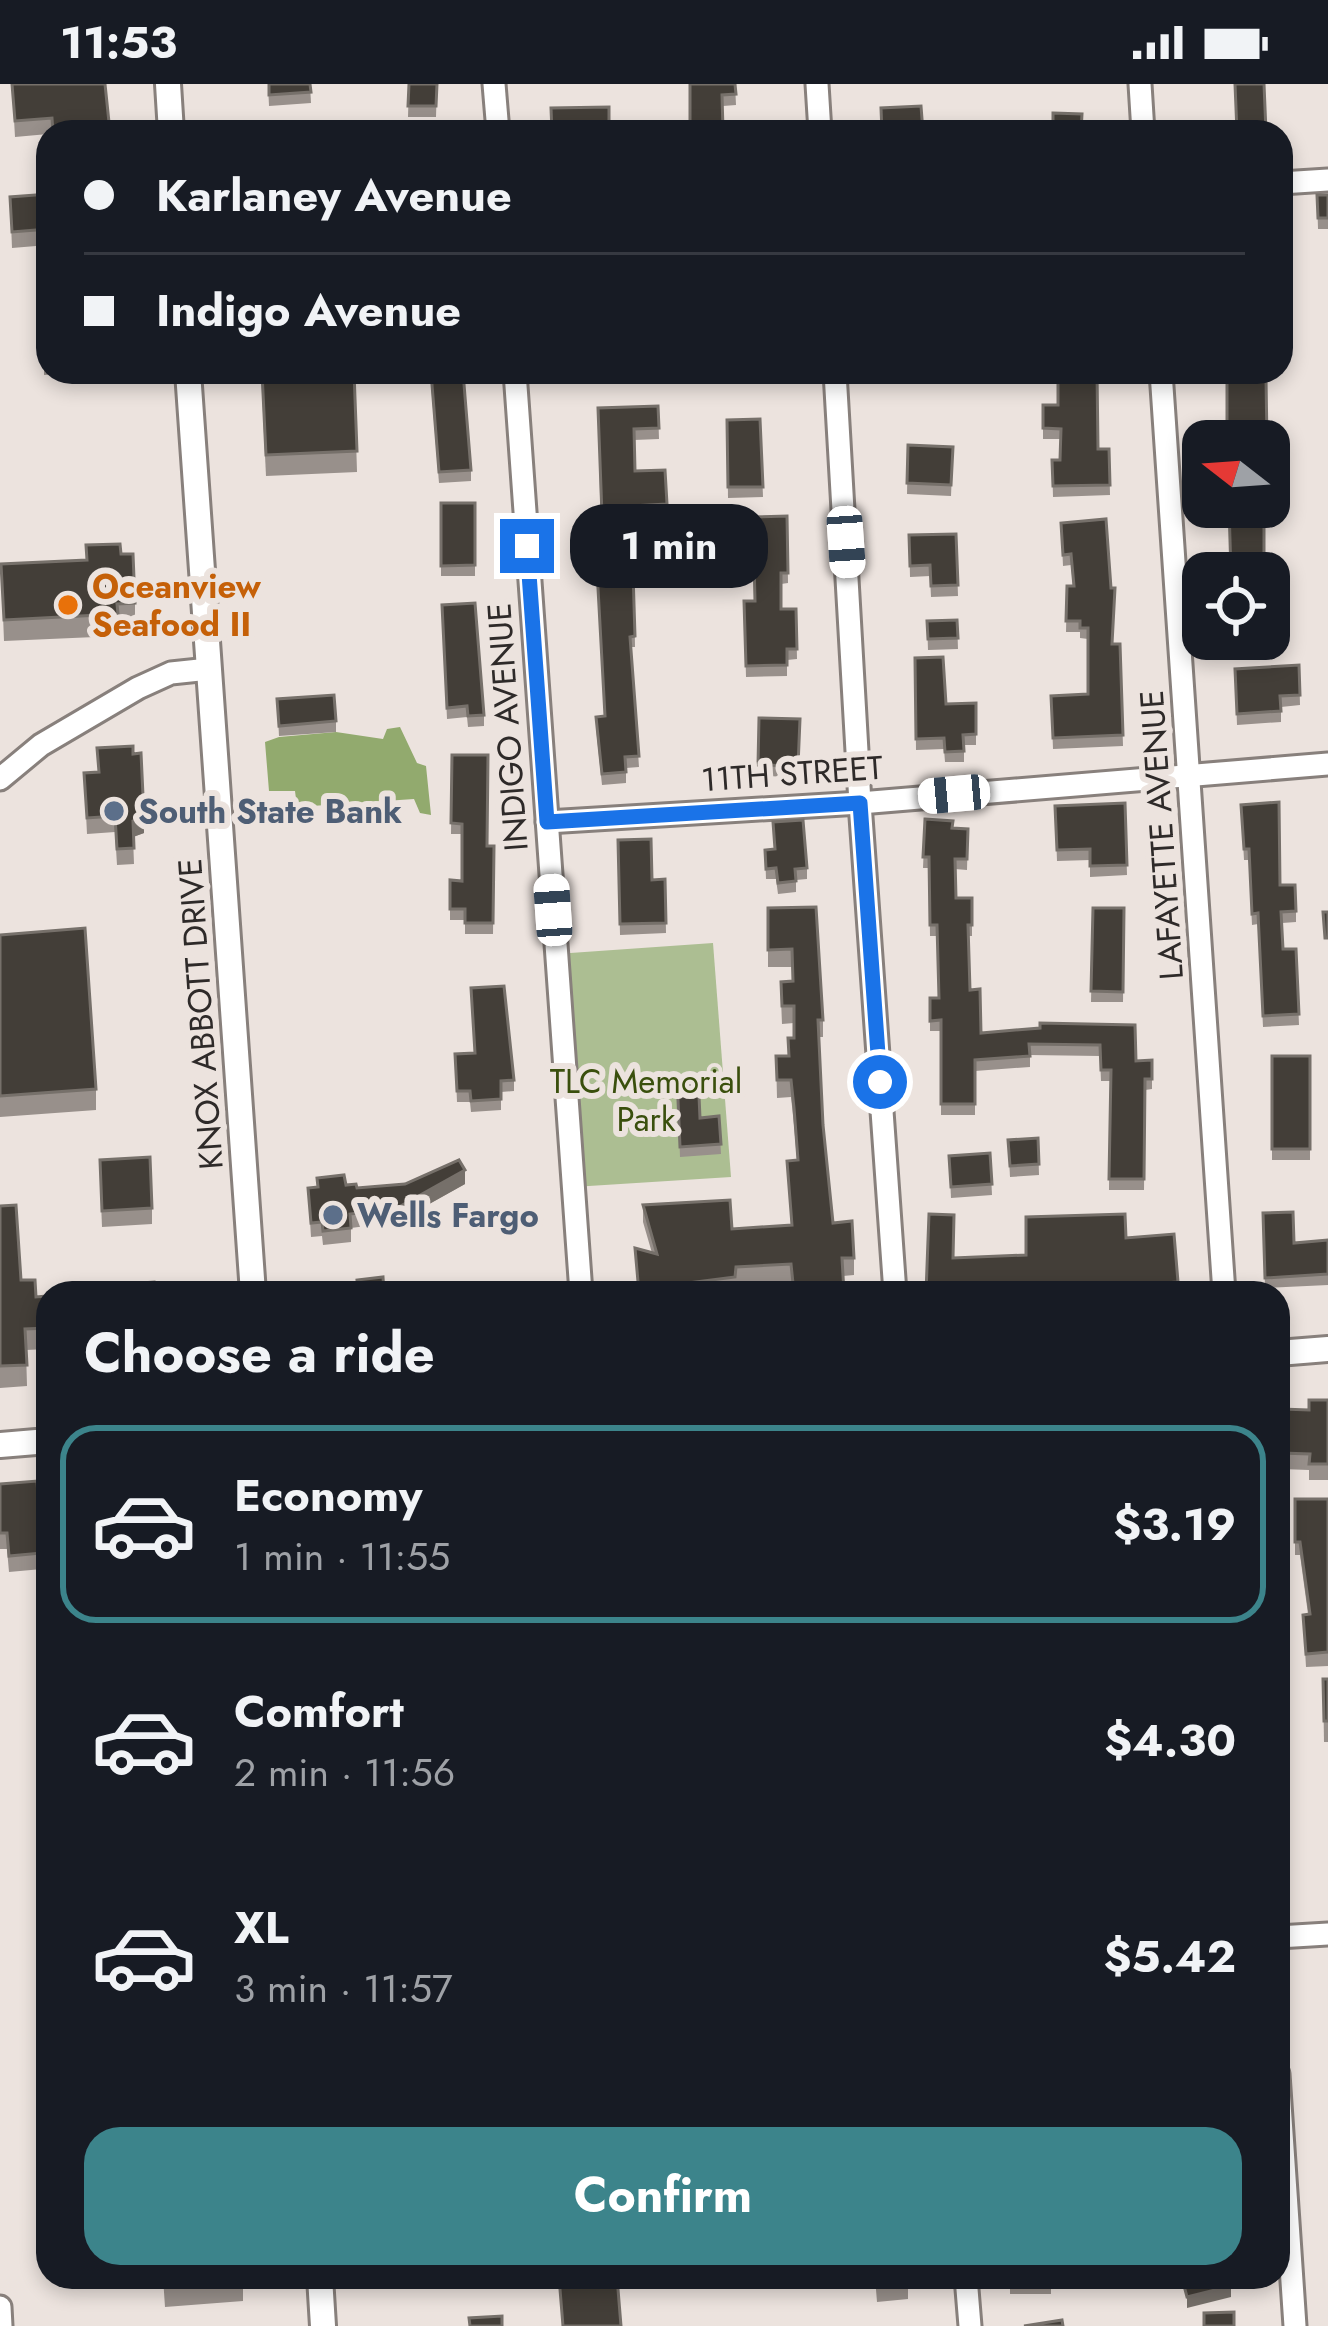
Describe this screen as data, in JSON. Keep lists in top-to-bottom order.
{
  "streets": {
    "main road": ["KNOX ABBOTT DRIVE"],
    "street": ["INDIGO AVENUE", "11TH STREET", "LAFAYETTE AVENUE"]
  },
  "crossings": [
    ["INDIGO AVENUE", "11TH STREET"],
    ["11TH STREET", "LAFAYETTE AVENUE"]
  ],
  "parks": ["TLC Memorial Park"],
  "places": ["Oceanview Seafood II", "South State Bank", "Wells Fargo"],
  "north": "left",
  "page": {
    "status": "11:53",
    "banner": ["Karlaney Avenue", "Indigo Avenue"],
    "bubble": "1 min",
    "heading": "Choose a ride",
    "list": [
      {
        "name": "Economy",
        "note": "1 min · 11:55",
        "value": "$3.19"
      },
      {
        "name": "Comfort",
        "note": "2 min · 11:56",
        "value": "$4.30"
      },
      {
        "name": "XL",
        "note": "3 min · 11:57",
        "value": "$5.42"
      }
    ],
    "buttons": "Confirm"
  }
}
